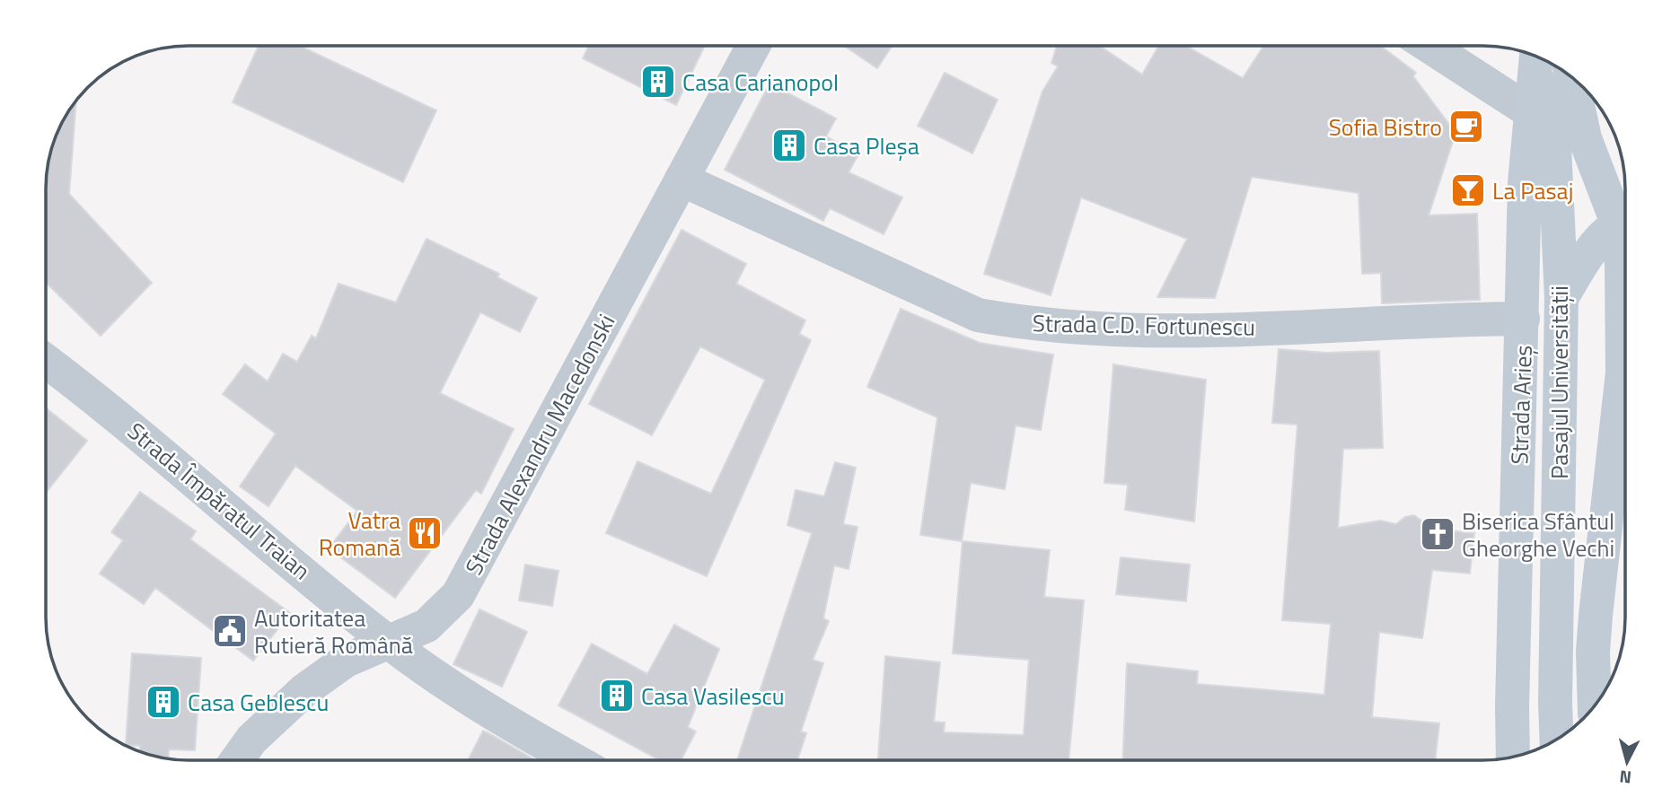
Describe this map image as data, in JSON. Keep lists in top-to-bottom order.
{
  "streets": {
    "main road": ["Pasajul Universității", "Strada Arieș"],
    "street": ["Strada C.D. Fortunescu", "Strada Alexandru Macedonski", "Strada Împăratul Traian"]
  },
  "crossings": [
    ["Strada C.D. Fortunescu", "Strada Arieș"],
    ["Strada C.D. Fortunescu", "Strada Alexandru Macedonski"],
    ["Strada Alexandru Macedonski", "Strada Împăratul Traian"]
  ],
  "places": {
    "building": [
      "Casa Carianopol",
      "Casa Pleșa",
      "Casa Vasilescu",
      "Casa Geblescu"
    ],
    "cafe": ["Sofia Bistro"],
    "bar": ["La Pasaj"],
    "restaurant": ["Vatra Romană"],
    "church": ["Biserica Sfântul Gheorghe Vechi"],
    "public building": ["Autoritatea Rutieră Română"]
  },
  "north": "bottom"
}
